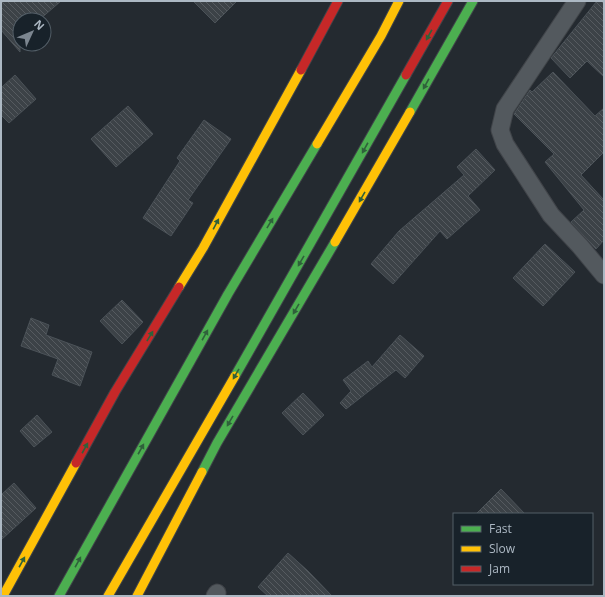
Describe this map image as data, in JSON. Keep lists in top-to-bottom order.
{
  "legend": ["Fast", "Slow", "Jam"],
  "north": "top right"
}
